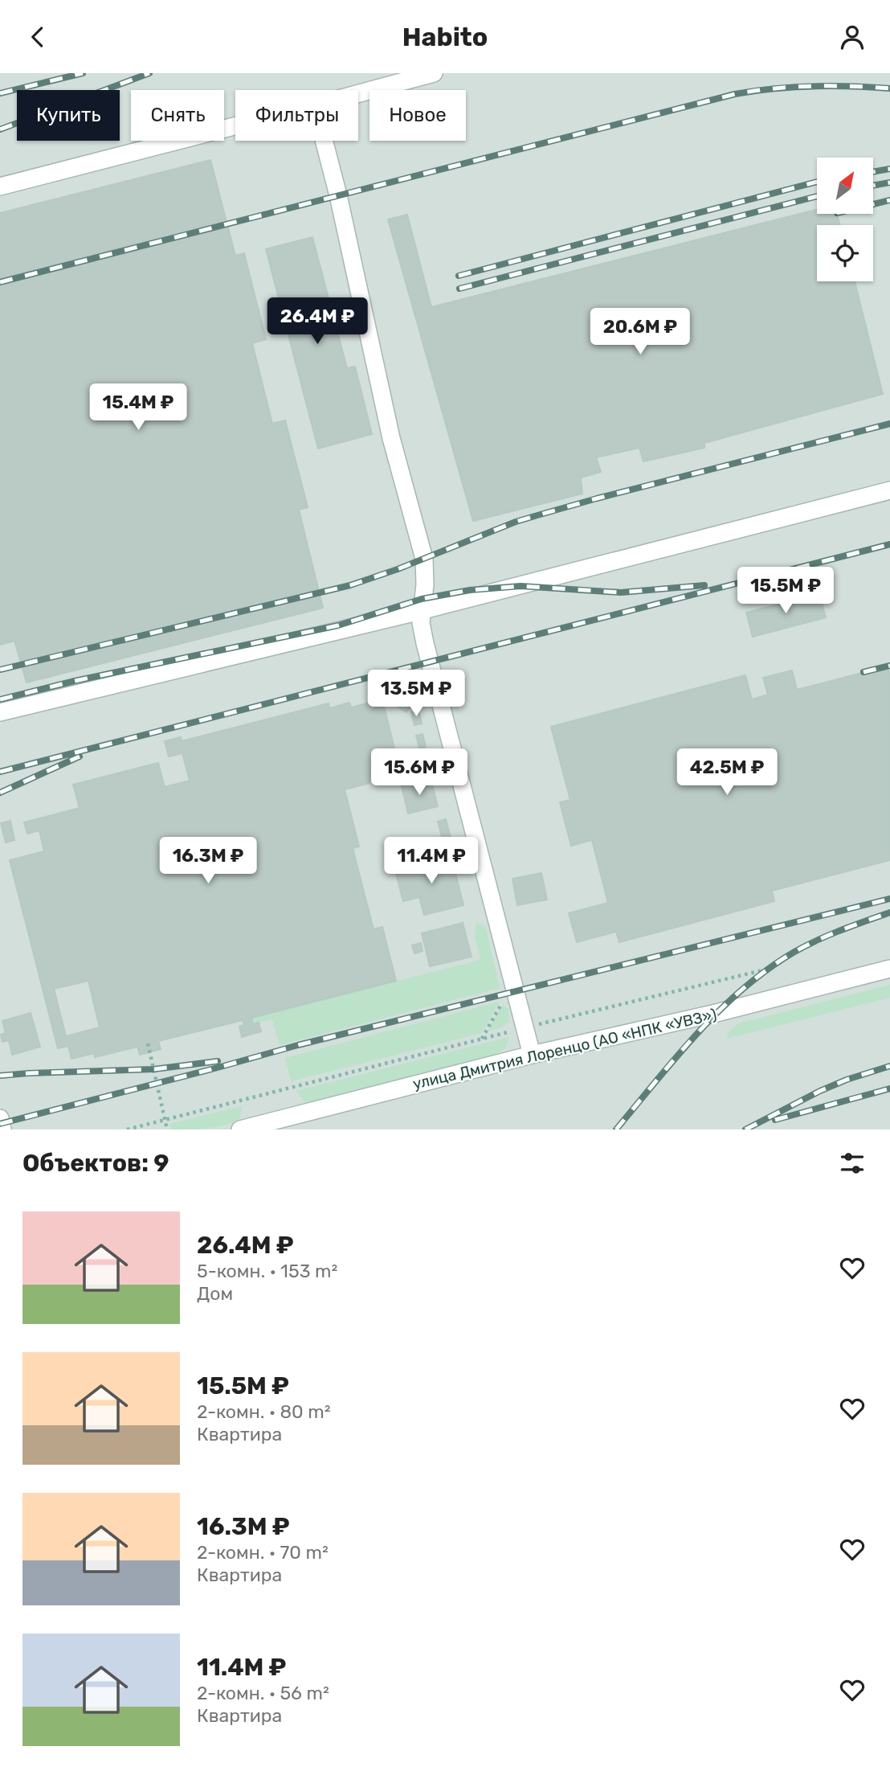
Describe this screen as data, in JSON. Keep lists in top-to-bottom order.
{
  "streets": {
    "lane": ["улица Дмитрия Лоренцо (АО «НПК «УВЗ»)"]
  },
  "north": "top right",
  "page": {
    "header": "Habito",
    "chip": [
      "Купить",
      "Снять",
      "Фильтры",
      "Новое"
    ],
    "price": [
      "26.4M ₽",
      "20.6M ₽",
      "15.4M ₽",
      "15.5M ₽",
      "13.5M ₽",
      "15.6M ₽",
      "42.5M ₽",
      "16.3M ₽",
      "11.4M ₽"
    ],
    "heading": "Объектов: 9",
    "list": [
      {
        "name": "26.4M ₽",
        "note": "5-комн. · 153 m² · Дом"
      },
      {
        "name": "15.5M ₽",
        "note": "2-комн. · 80 m² · Квартира"
      },
      {
        "name": "16.3M ₽",
        "note": "2-комн. · 70 m² · Квартира"
      },
      {
        "name": "11.4M ₽",
        "note": "2-комн. · 56 m² · Квартира"
      }
    ]
  }
}
